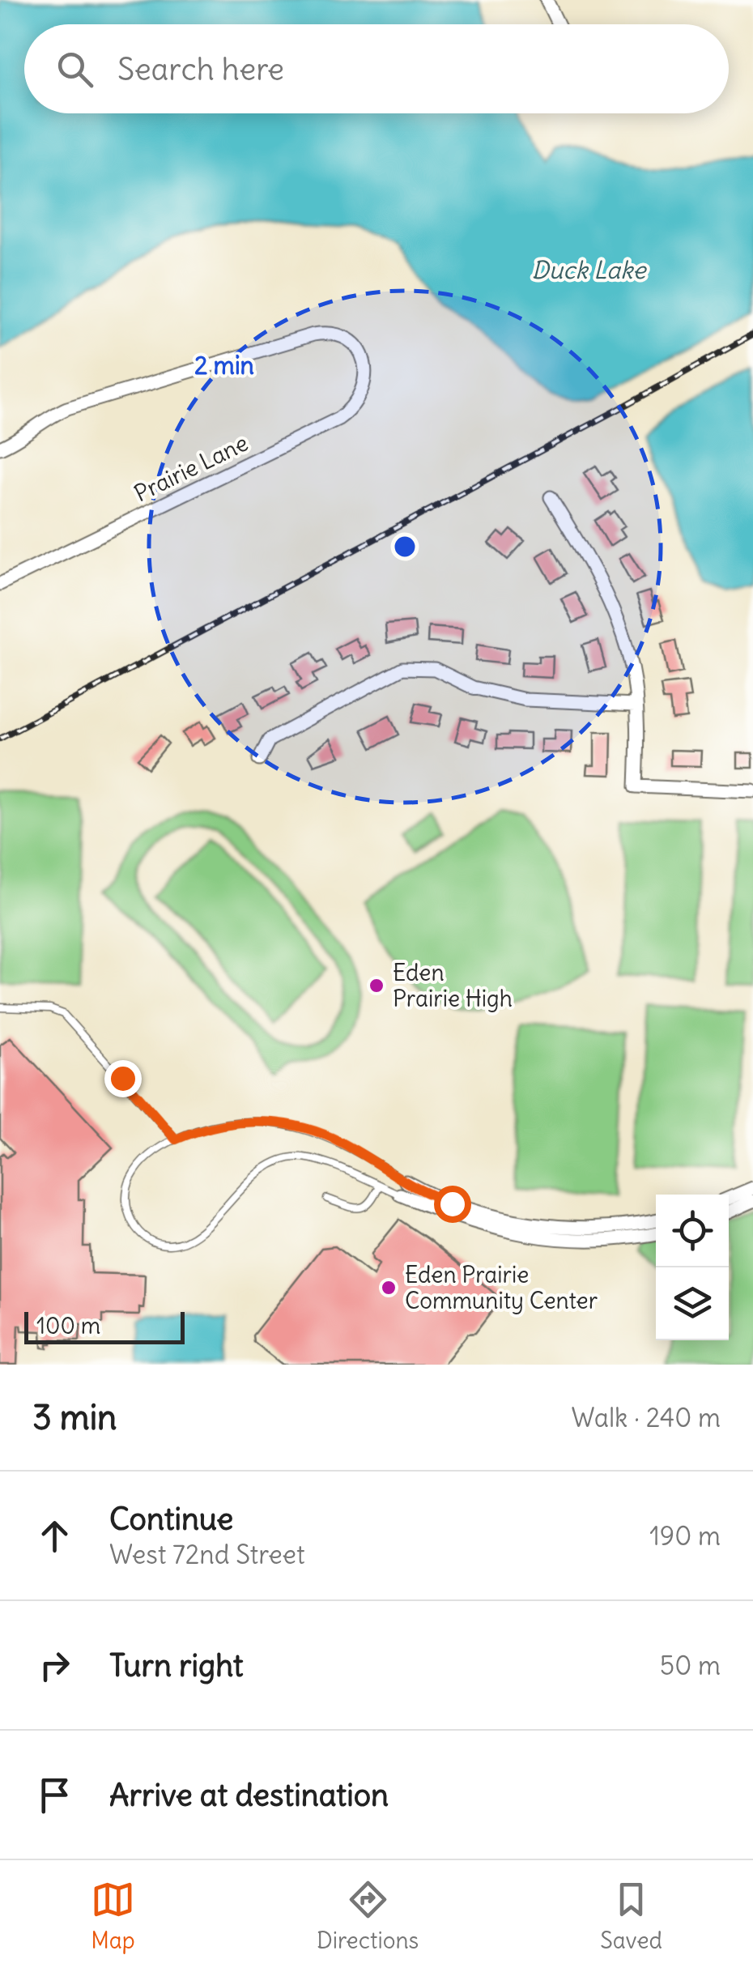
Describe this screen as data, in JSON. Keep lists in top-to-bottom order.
{
  "streets": {
    "street": ["Prairie Lane"]
  },
  "water": ["Duck Lake"],
  "places": ["Eden Prairie High", "Eden Prairie Community Center"],
  "scale_bar": "100 m",
  "page": {
    "search": "Search here",
    "scale": "100 m",
    "heading": ["3 min", "Walk · 240 m"],
    "list": [
      ["Continue", "West 72nd Street", "190 m"],
      ["Turn right", "50 m"],
      "Arrive at destination"
    ],
    "nav": ["Map", "Directions", "Saved"]
  },
  "rings": ["2 min"]
}
